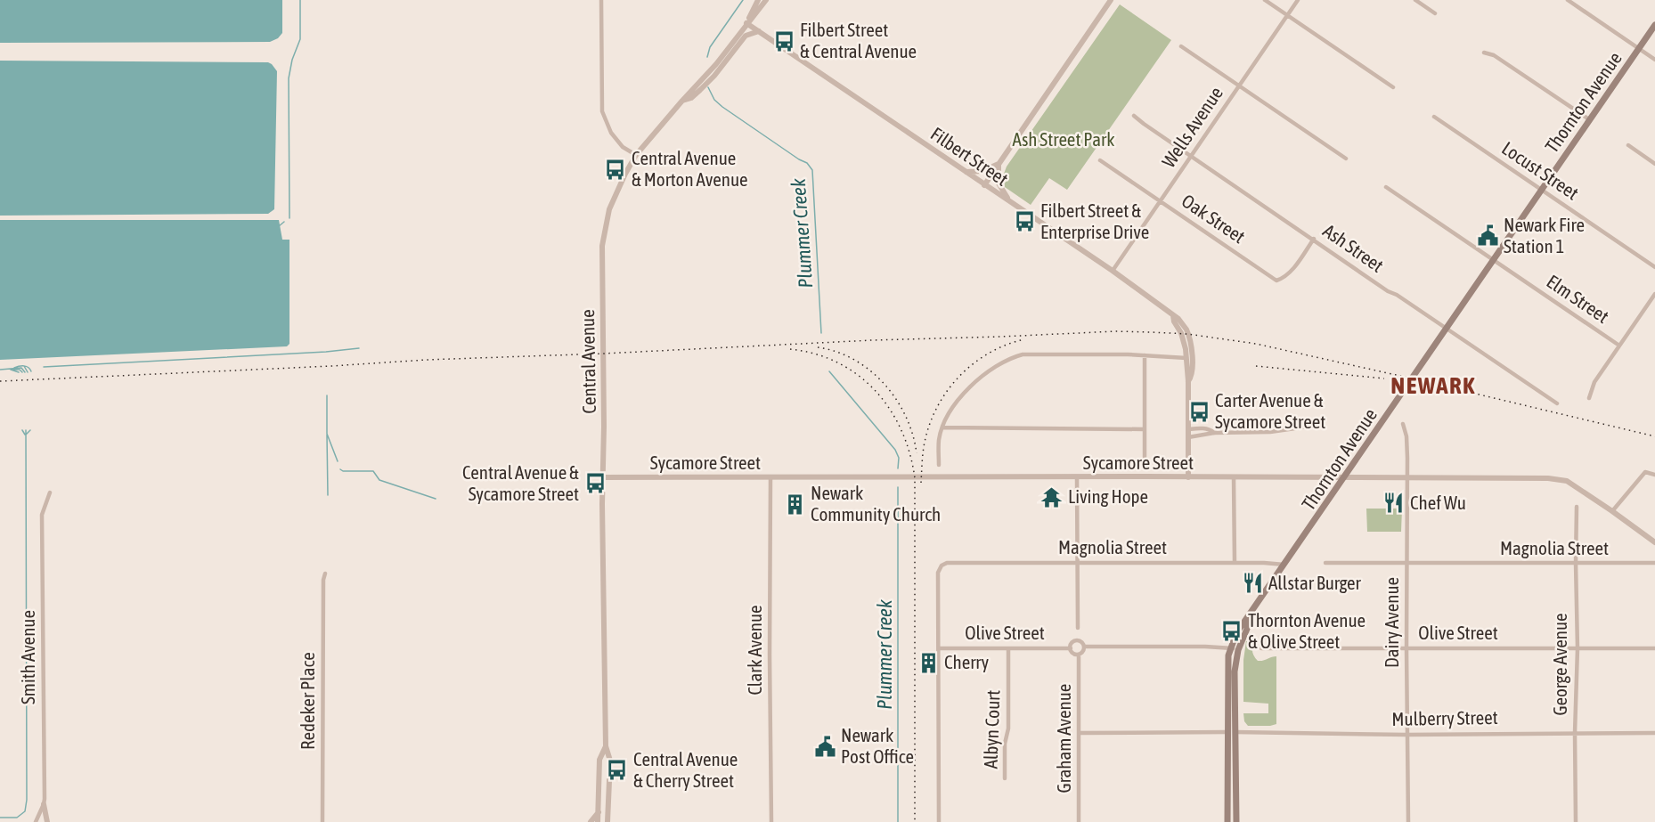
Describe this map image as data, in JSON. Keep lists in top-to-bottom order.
{
  "streets": {
    "main road": ["Thornton Avenue"],
    "street": [
      "Wells Avenue",
      "Filbert Street",
      "Locust Street",
      "Oak Street",
      "Ash Street",
      "Elm Street",
      "Central Avenue",
      "Sycamore Street",
      "Magnolia Street",
      "Dairy Avenue",
      "Olive Street",
      "Clark Avenue",
      "Smith Avenue",
      "George Avenue",
      "Redeker Place",
      "Mulberry Street",
      "Albyn Court",
      "Graham Avenue"
    ]
  },
  "crossings": [
    ["Thornton Avenue", "Locust Street"],
    ["Thornton Avenue", "Ash Street"],
    ["Thornton Avenue", "Elm Street"],
    ["Thornton Avenue", "Sycamore Street"],
    ["Thornton Avenue", "Magnolia Street"],
    ["Thornton Avenue", "Olive Street"],
    ["Thornton Avenue", "Mulberry Street"],
    ["Wells Avenue", "Filbert Street"],
    ["Wells Avenue", "Oak Street"],
    ["Wells Avenue", "Ash Street"],
    ["Filbert Street", "Central Avenue"],
    ["Oak Street", "Ash Street"],
    ["Central Avenue", "Sycamore Street"],
    ["Sycamore Street", "Dairy Avenue"],
    ["Sycamore Street", "Clark Avenue"],
    ["Magnolia Street", "Dairy Avenue"],
    ["Magnolia Street", "Olive Street"],
    ["Magnolia Street", "George Avenue"],
    ["Dairy Avenue", "Olive Street"],
    ["Dairy Avenue", "Mulberry Street"],
    ["Olive Street", "George Avenue"],
    ["Olive Street", "Albyn Court"],
    ["Olive Street", "Graham Avenue"],
    ["George Avenue", "Mulberry Street"]
  ],
  "districts": ["NEWARK"],
  "water": ["Plummer Creek"],
  "parks": ["Ash Street Park"],
  "places": {
    "bus stop": [
      "Filbert Street & Central Avenue",
      "Central Avenue & Morton Avenue",
      "Filbert Street & Enterprise Drive",
      "Carter Avenue & Sycamore Street",
      "Central Avenue & Sycamore Street",
      "Thornton Avenue & Olive Street",
      "Central Avenue & Cherry Street"
    ],
    "public building": ["Newark Fire Station 1", "Newark Post Office"],
    "temple": ["Living Hope"],
    "restaurant": ["Chef Wu", "Allstar Burger"],
    "building": ["Newark Community Church", "Cherry"]
  }
}
